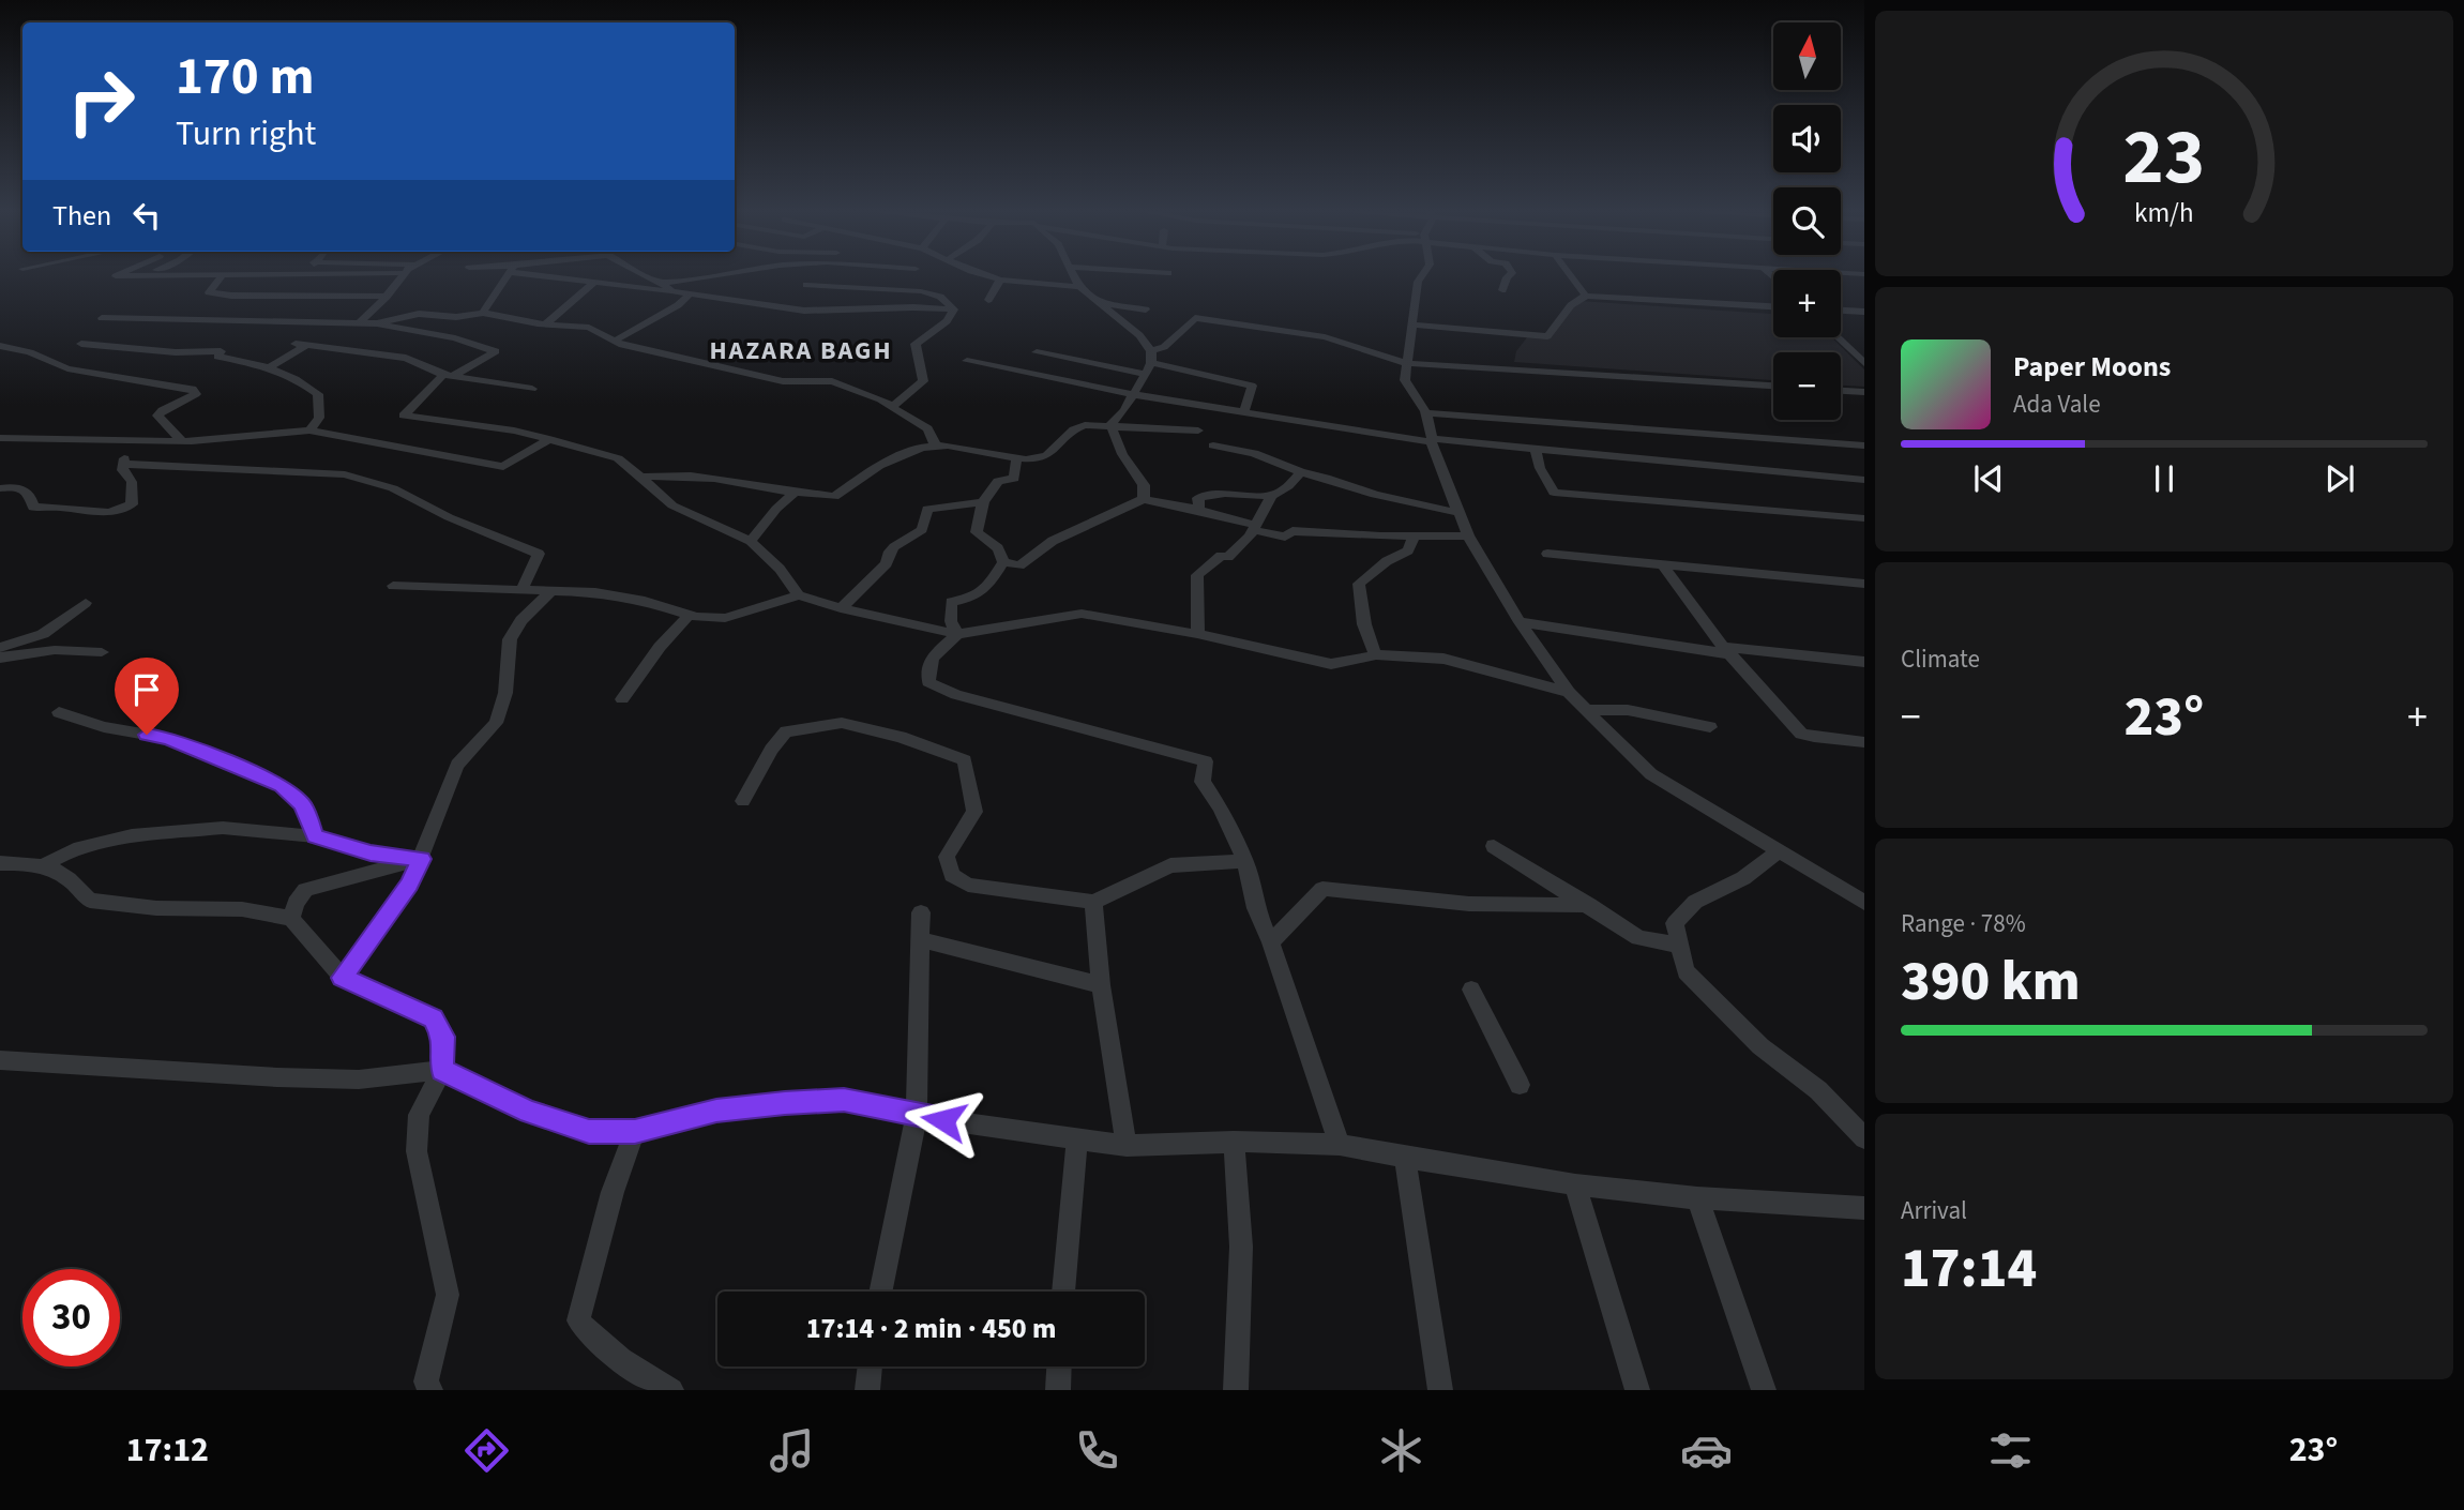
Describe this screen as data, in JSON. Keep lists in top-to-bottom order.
{
  "districts": ["HAZARA BAGH"],
  "north": "top",
  "page": {
    "map_buttons": ["+", "−"],
    "turn": ["170 m", "Turn right"],
    "then": "Then",
    "song": ["Paper Moons", "Ada Vale"],
    "tile": [
      "Climate",
      ["Range · 78%", "390 km"],
      ["Arrival", "17:14"]
    ],
    "heat": ["−", "23°", "+"],
    "limit": "30",
    "trip": "17:14 · 2 min · 450 m",
    "tabs": ["17:12", "23°"],
    "gauge": ["23", "km/h"]
  }
}
